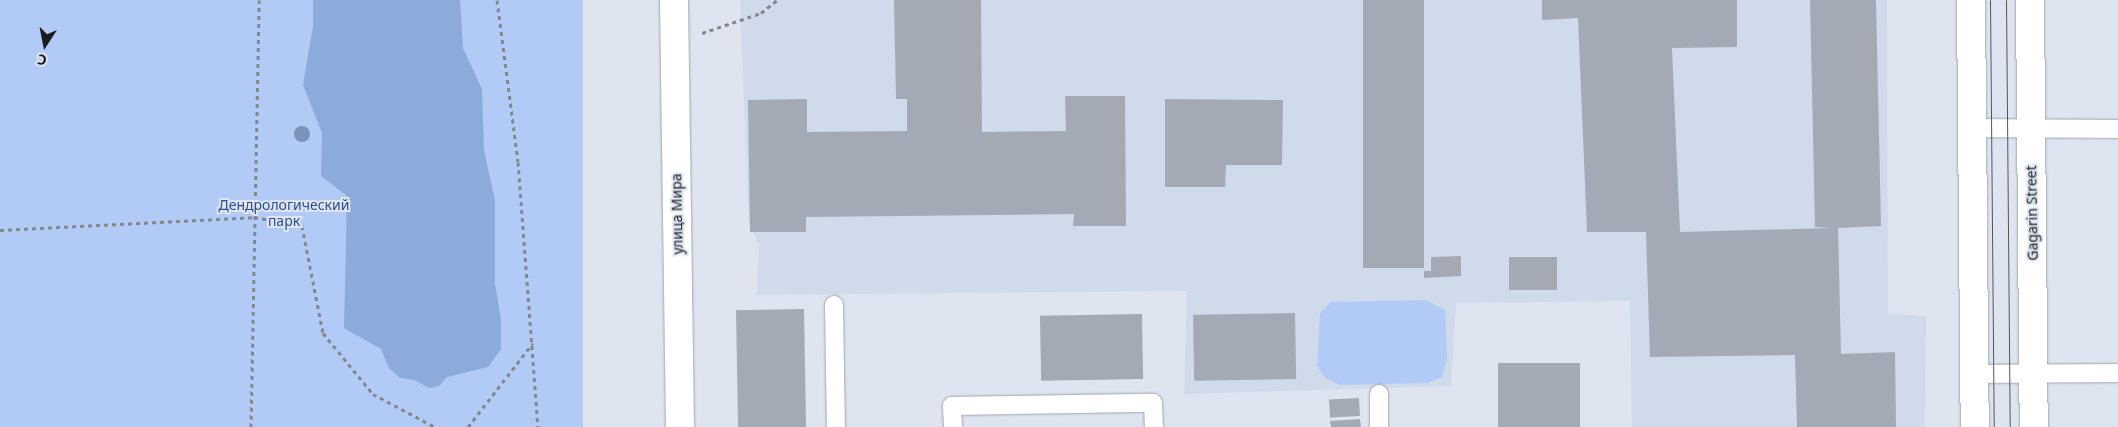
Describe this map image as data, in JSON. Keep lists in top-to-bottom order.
{
  "streets": {
    "main road": ["Gagarin Street", "улица Мира"]
  },
  "parks": ["Дендрологический парк"],
  "north": "bottom"
}
